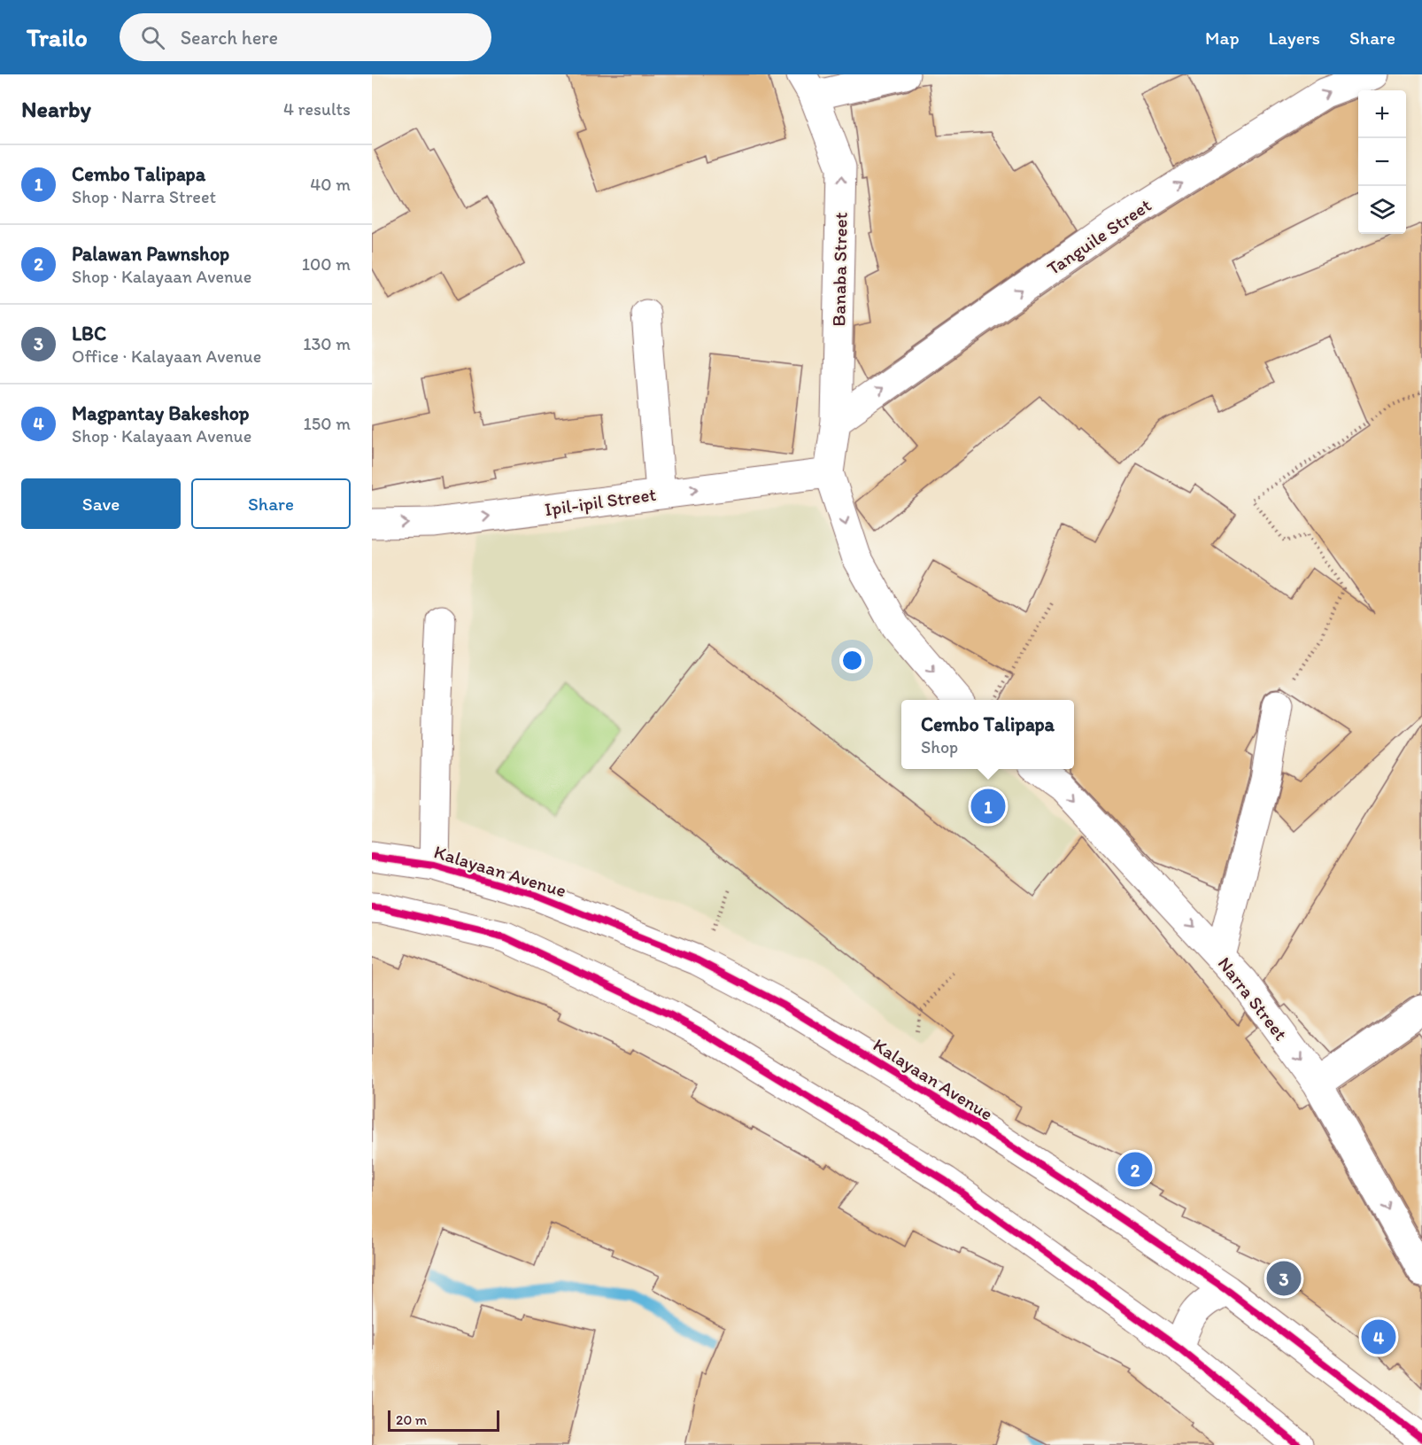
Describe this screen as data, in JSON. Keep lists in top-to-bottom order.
{
  "streets": {
    "main road": [
      "Tanguile Street",
      "Banaba Street",
      "Ipil-ipil Street",
      "Kalayaan Avenue",
      "Narra Street"
    ]
  },
  "crossings": [
    ["Tanguile Street", "Banaba Street"],
    ["Banaba Street", "Ipil-ipil Street"]
  ],
  "one_way": [
    "Tanguile Street",
    "Banaba Street",
    "Ipil-ipil Street",
    "Narra Street"
  ],
  "scale_bar": "20 m",
  "page": {
    "header": "Trailo",
    "search": "Search here",
    "nav": ["Map", "Layers", "Share"],
    "heading": ["Nearby", "4 results"],
    "map_buttons": ["+", "−"],
    "list": [
      {
        "mark": "1",
        "name": "Cembo Talipapa",
        "note": "Shop · Narra Street",
        "value": "40 m"
      },
      {
        "mark": "2",
        "name": "Palawan Pawnshop",
        "note": "Shop · Kalayaan Avenue",
        "value": "100 m"
      },
      {
        "mark": "3",
        "name": "LBC",
        "note": "Office · Kalayaan Avenue",
        "value": "130 m"
      },
      {
        "mark": "4",
        "name": "Magpantay Bakeshop",
        "note": "Shop · Kalayaan Avenue",
        "value": "150 m"
      }
    ],
    "buttons": ["Save", "Share"],
    "popup": ["Cembo Talipapa", "Shop"],
    "pins": [
      "1",
      "2",
      "3",
      "4"
    ],
    "scale": "20 m"
  }
}
